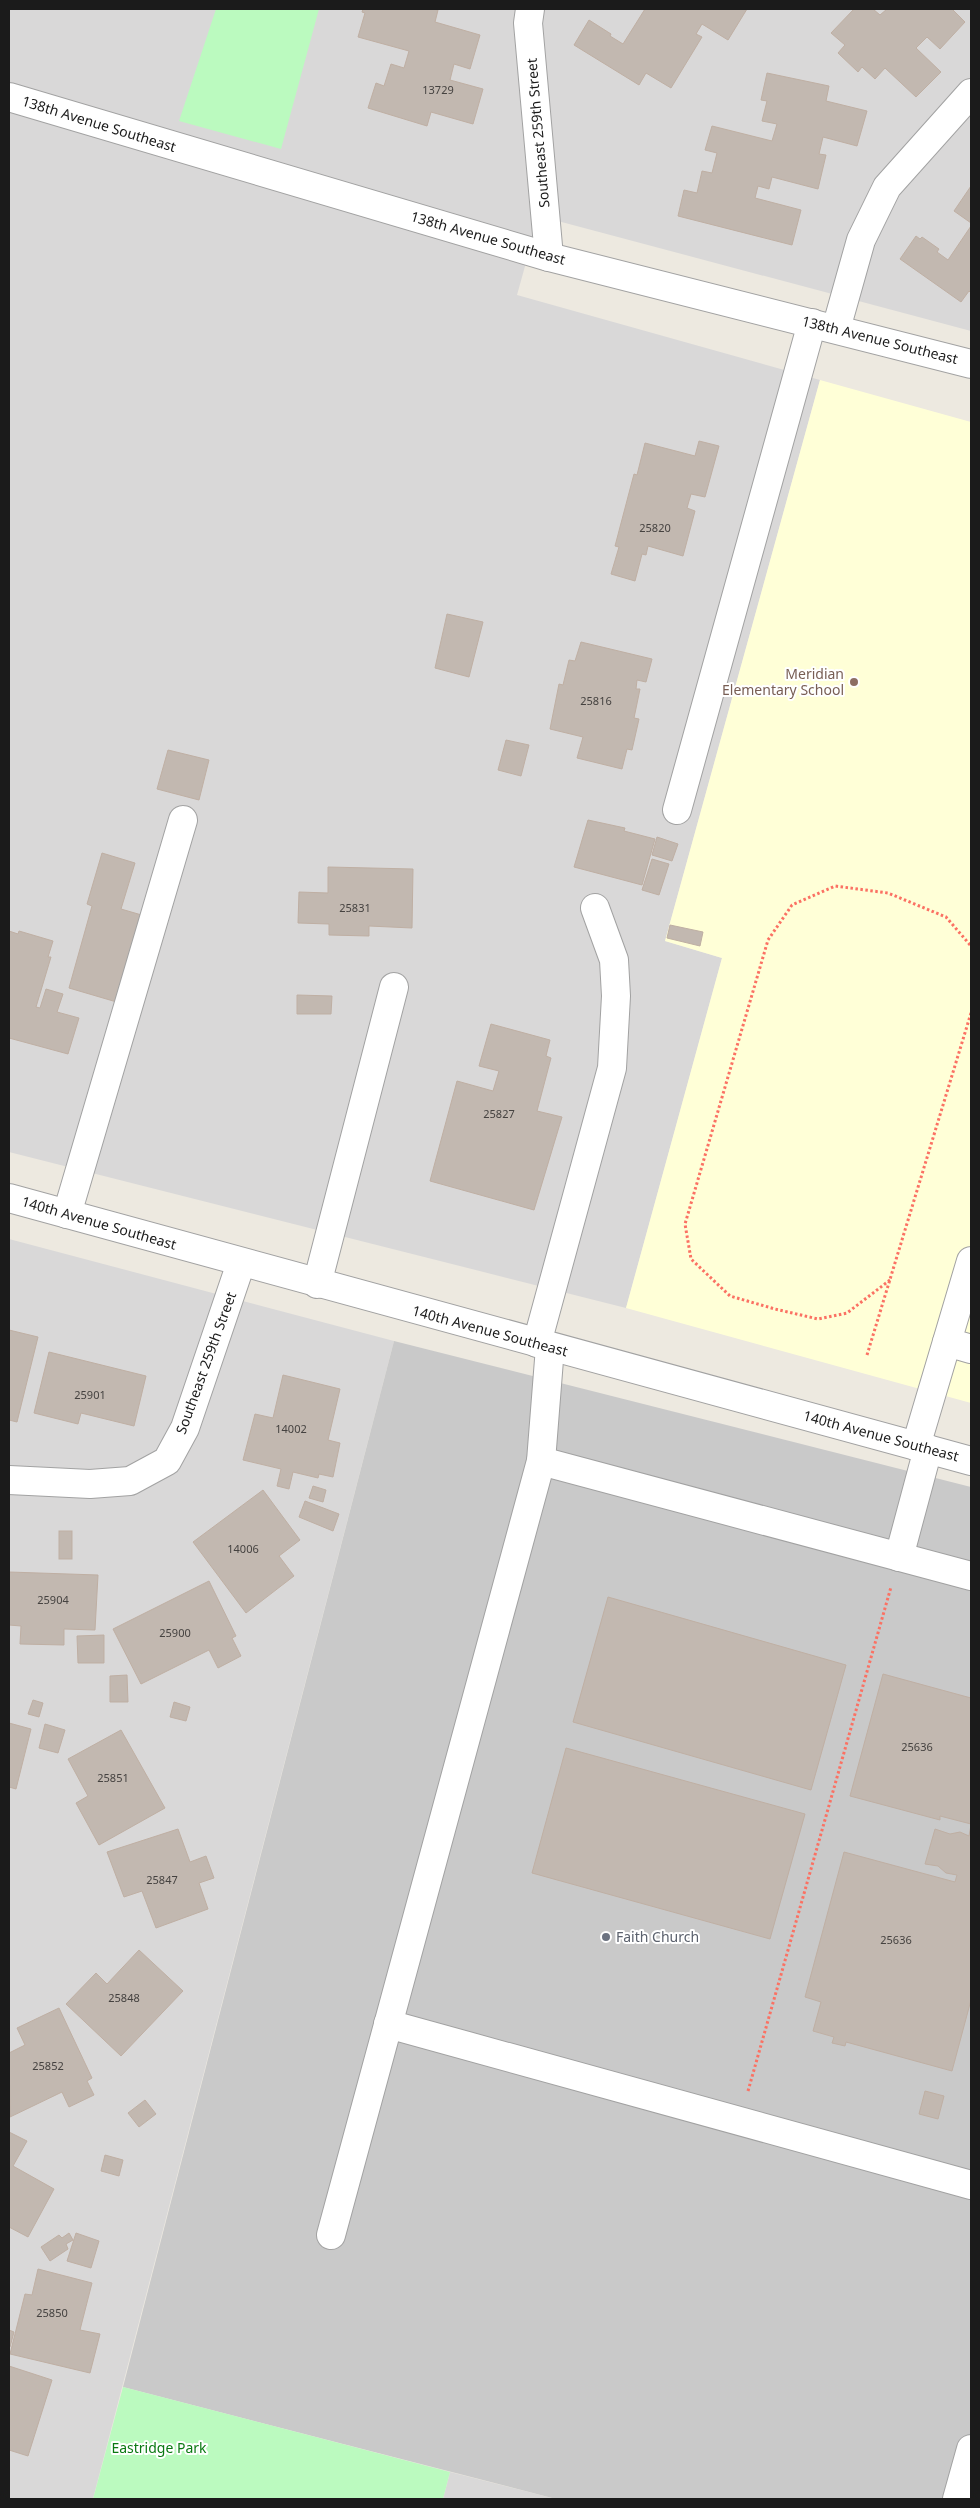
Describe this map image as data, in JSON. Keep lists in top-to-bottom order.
{
  "streets": {
    "street": ["138th Avenue Southeast", "Southeast 259th Street", "140th Avenue Southeast"]
  },
  "crossings": [
    ["138th Avenue Southeast", "Southeast 259th Street"],
    ["Southeast 259th Street", "140th Avenue Southeast"]
  ],
  "parks": ["Eastridge Park"],
  "places": ["Meridian Elementary School", "Faith Church"],
  "house_numbers": [
    "13729",
    "25820",
    "25816",
    "25831",
    "25827",
    "25901",
    "14002",
    "14006",
    "25904",
    "25900",
    "25636",
    "25851",
    "25847",
    "25636",
    "25848",
    "25852",
    "25850"
  ]
}
